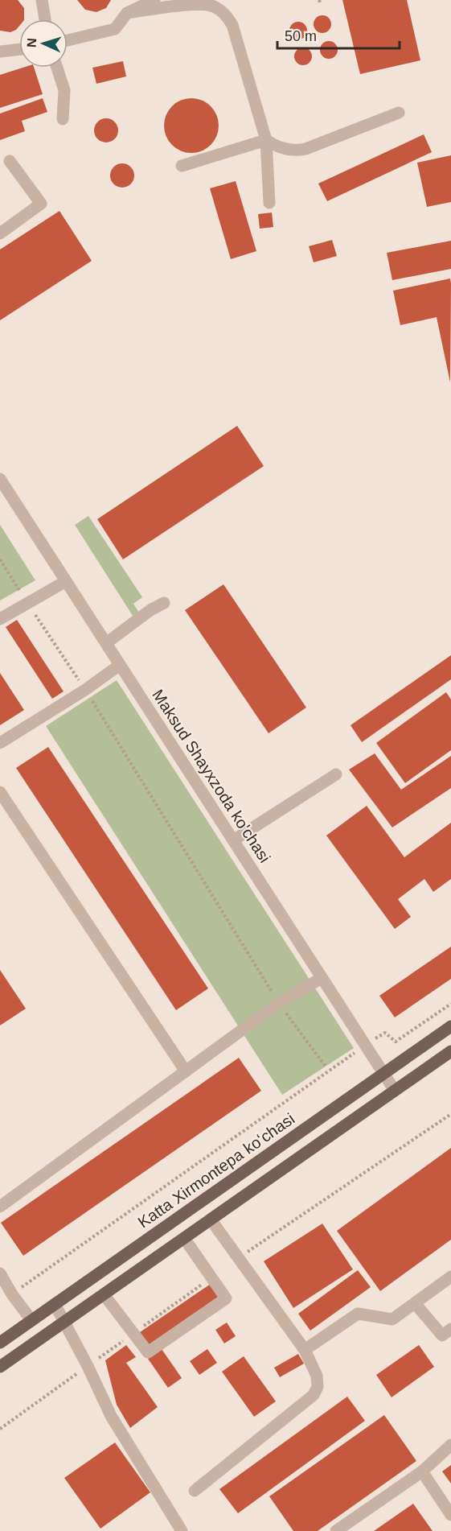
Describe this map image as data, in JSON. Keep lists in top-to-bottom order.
{
  "streets": {
    "main road": ["Katta Xirmontepa koʻchasi"],
    "street": ["Maksud Shayxzoda ko'chasi"]
  },
  "crossings": [
    ["Maksud Shayxzoda ko'chasi", "Katta Xirmontepa koʻchasi"]
  ],
  "scale_bar": "50 m",
  "north": "left"
}
